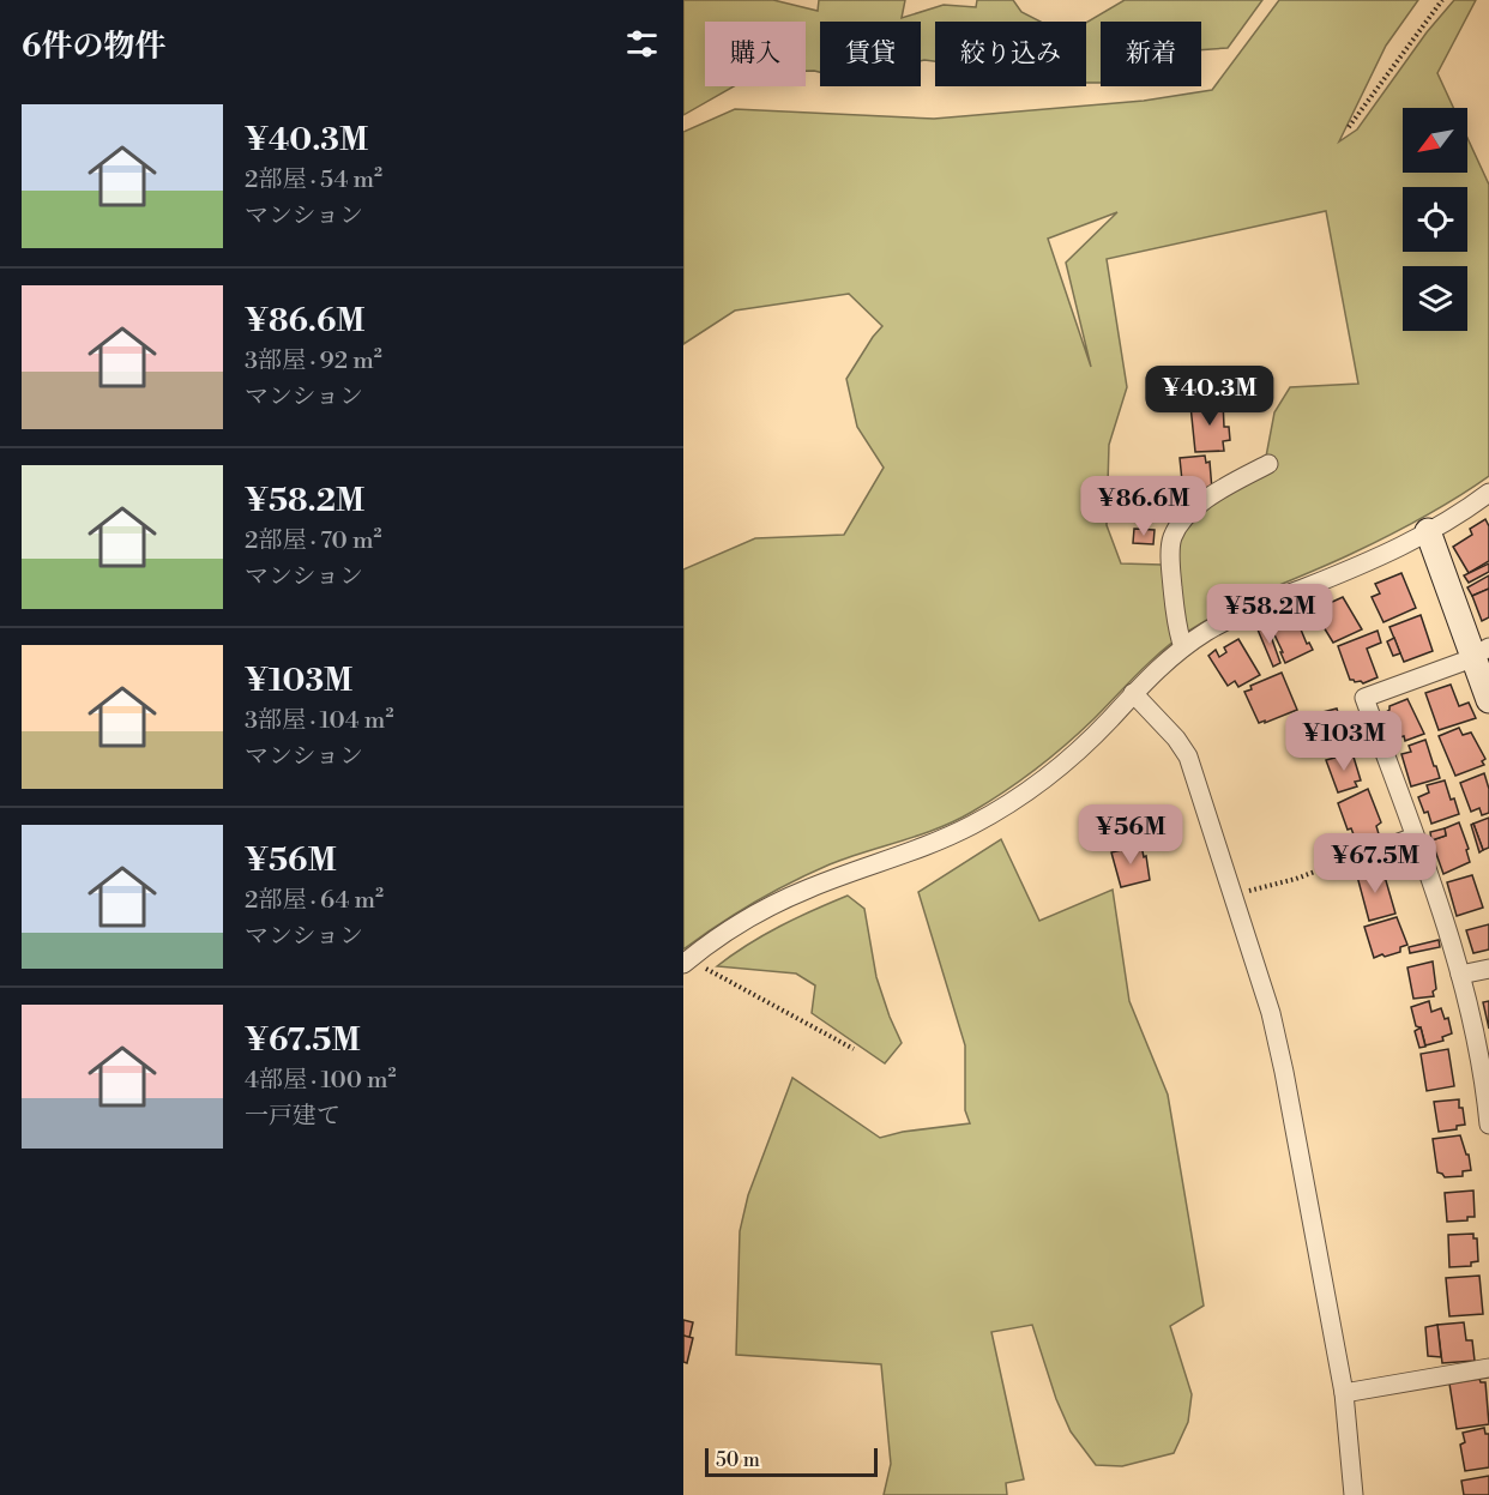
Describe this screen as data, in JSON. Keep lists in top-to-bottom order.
{
  "scale_bar": "50 m",
  "north": "bottom left",
  "page": {
    "heading": "6件の物件",
    "chip": [
      "購入",
      "賃貸",
      "絞り込み",
      "新着"
    ],
    "list": [
      {
        "name": "¥40.3M",
        "note": "2部屋 · 54 m² · マンション"
      },
      {
        "name": "¥86.6M",
        "note": "3部屋 · 92 m² · マンション"
      },
      {
        "name": "¥58.2M",
        "note": "2部屋 · 70 m² · マンション"
      },
      {
        "name": "¥103M",
        "note": "3部屋 · 104 m² · マンション"
      },
      {
        "name": "¥56M",
        "note": "2部屋 · 64 m² · マンション"
      },
      {
        "name": "¥67.5M",
        "note": "4部屋 · 100 m² · 一戸建て"
      }
    ],
    "price": [
      "¥40.3M",
      "¥86.6M",
      "¥58.2M",
      "¥103M",
      "¥56M",
      "¥67.5M"
    ],
    "scale": "50 m"
  }
}
